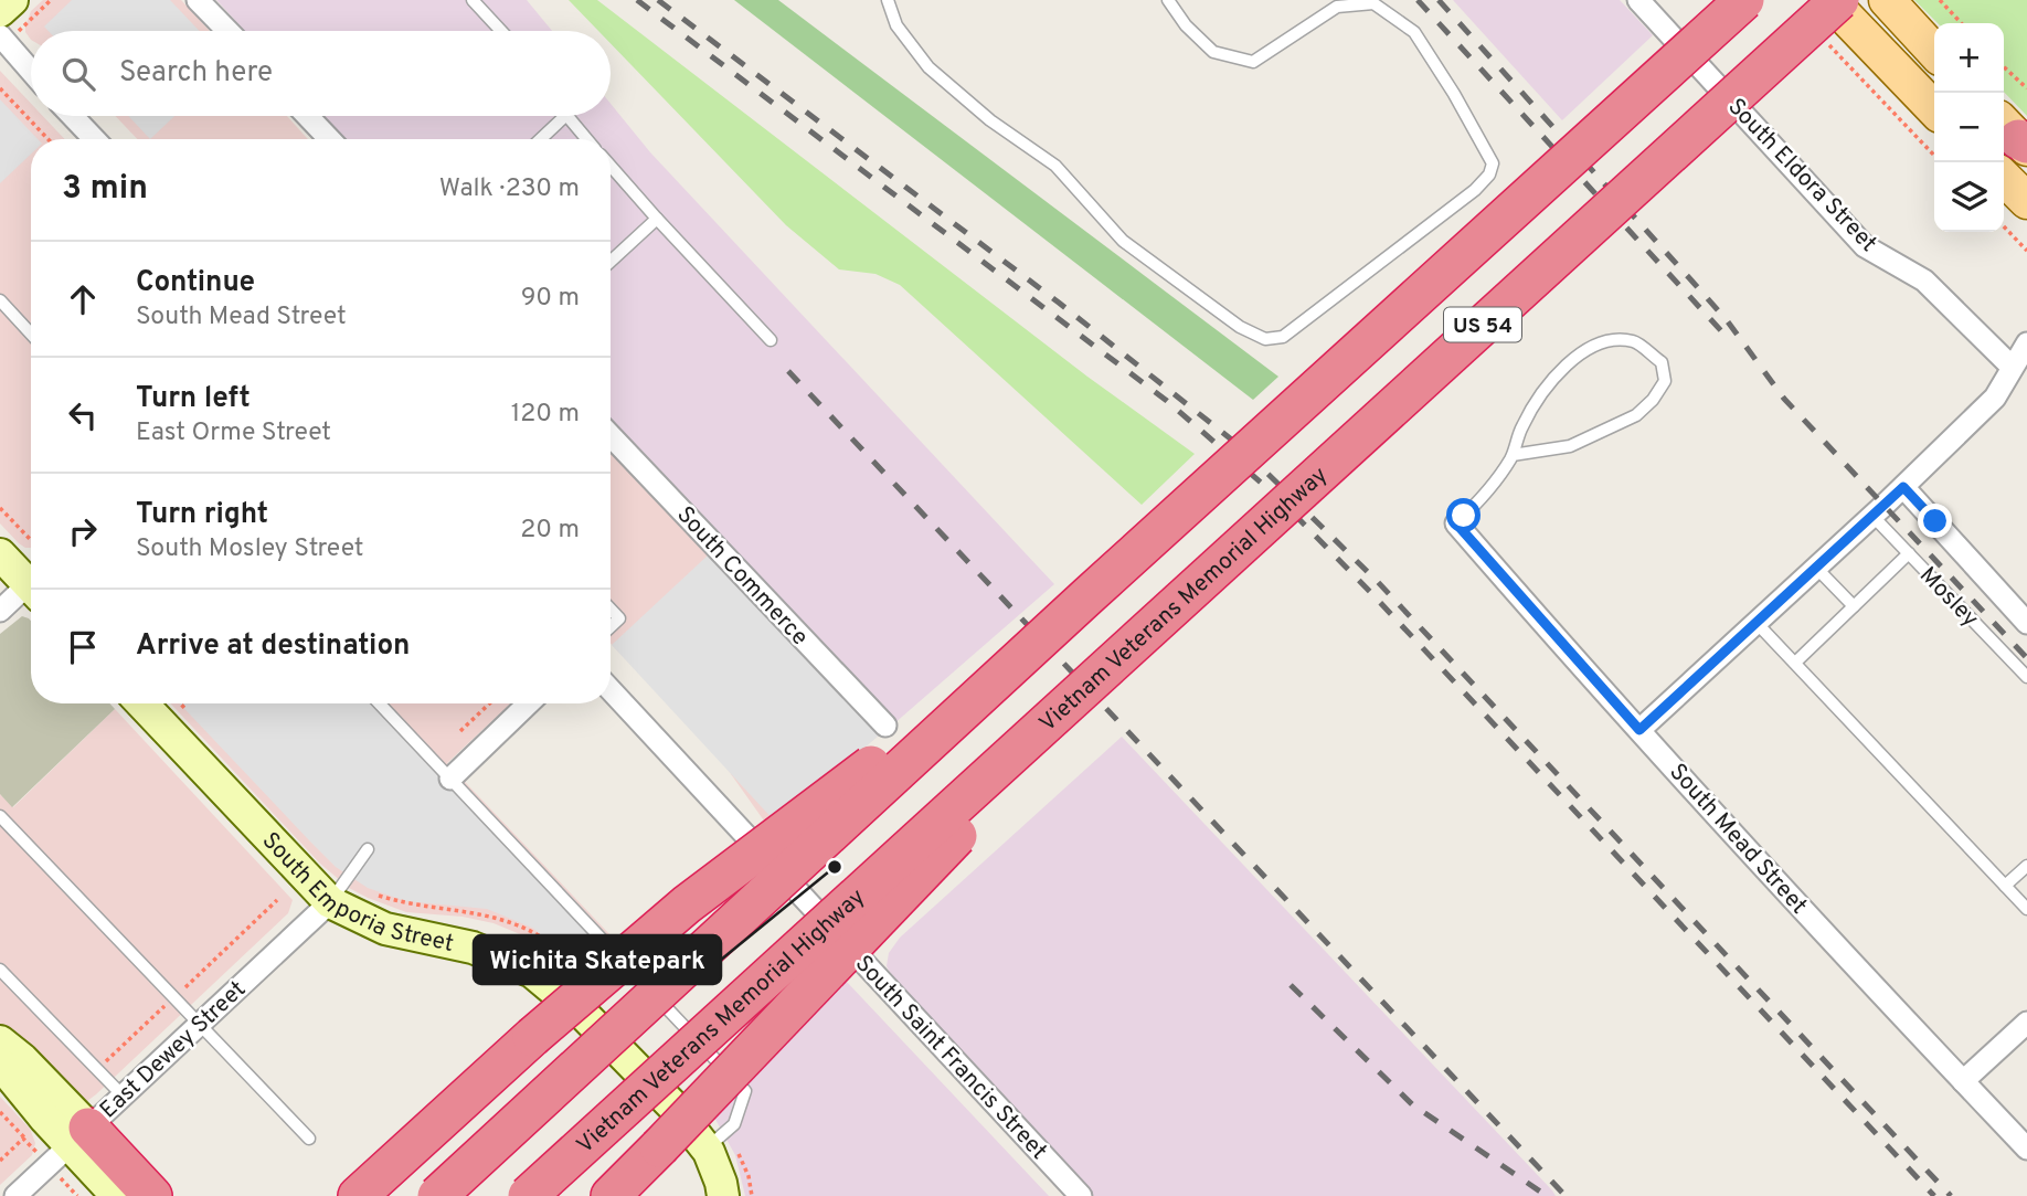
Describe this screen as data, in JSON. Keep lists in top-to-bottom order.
{
  "streets": {
    "highway": ["US 54", "Vietnam Veterans Memorial Highway"],
    "street": [
      "South Eldora Street",
      "South Commerce",
      "South Mead Street",
      "South Emporia Street",
      "East Dewey Street",
      "South Saint Francis Street"
    ],
    "lane": ["Mosley"]
  },
  "crossings": [
    ["South Emporia Street", "East Dewey Street"]
  ],
  "places": ["Wichita Skatepark"],
  "page": {
    "map_buttons": ["+", "−"],
    "search": "Search here",
    "heading": ["3 min", "Walk · 230 m"],
    "list": [
      ["Continue", "South Mead Street", "90 m"],
      ["Turn left", "East Orme Street", "120 m"],
      ["Turn right", "South Mosley Street", "20 m"],
      "Arrive at destination"
    ]
  }
}
